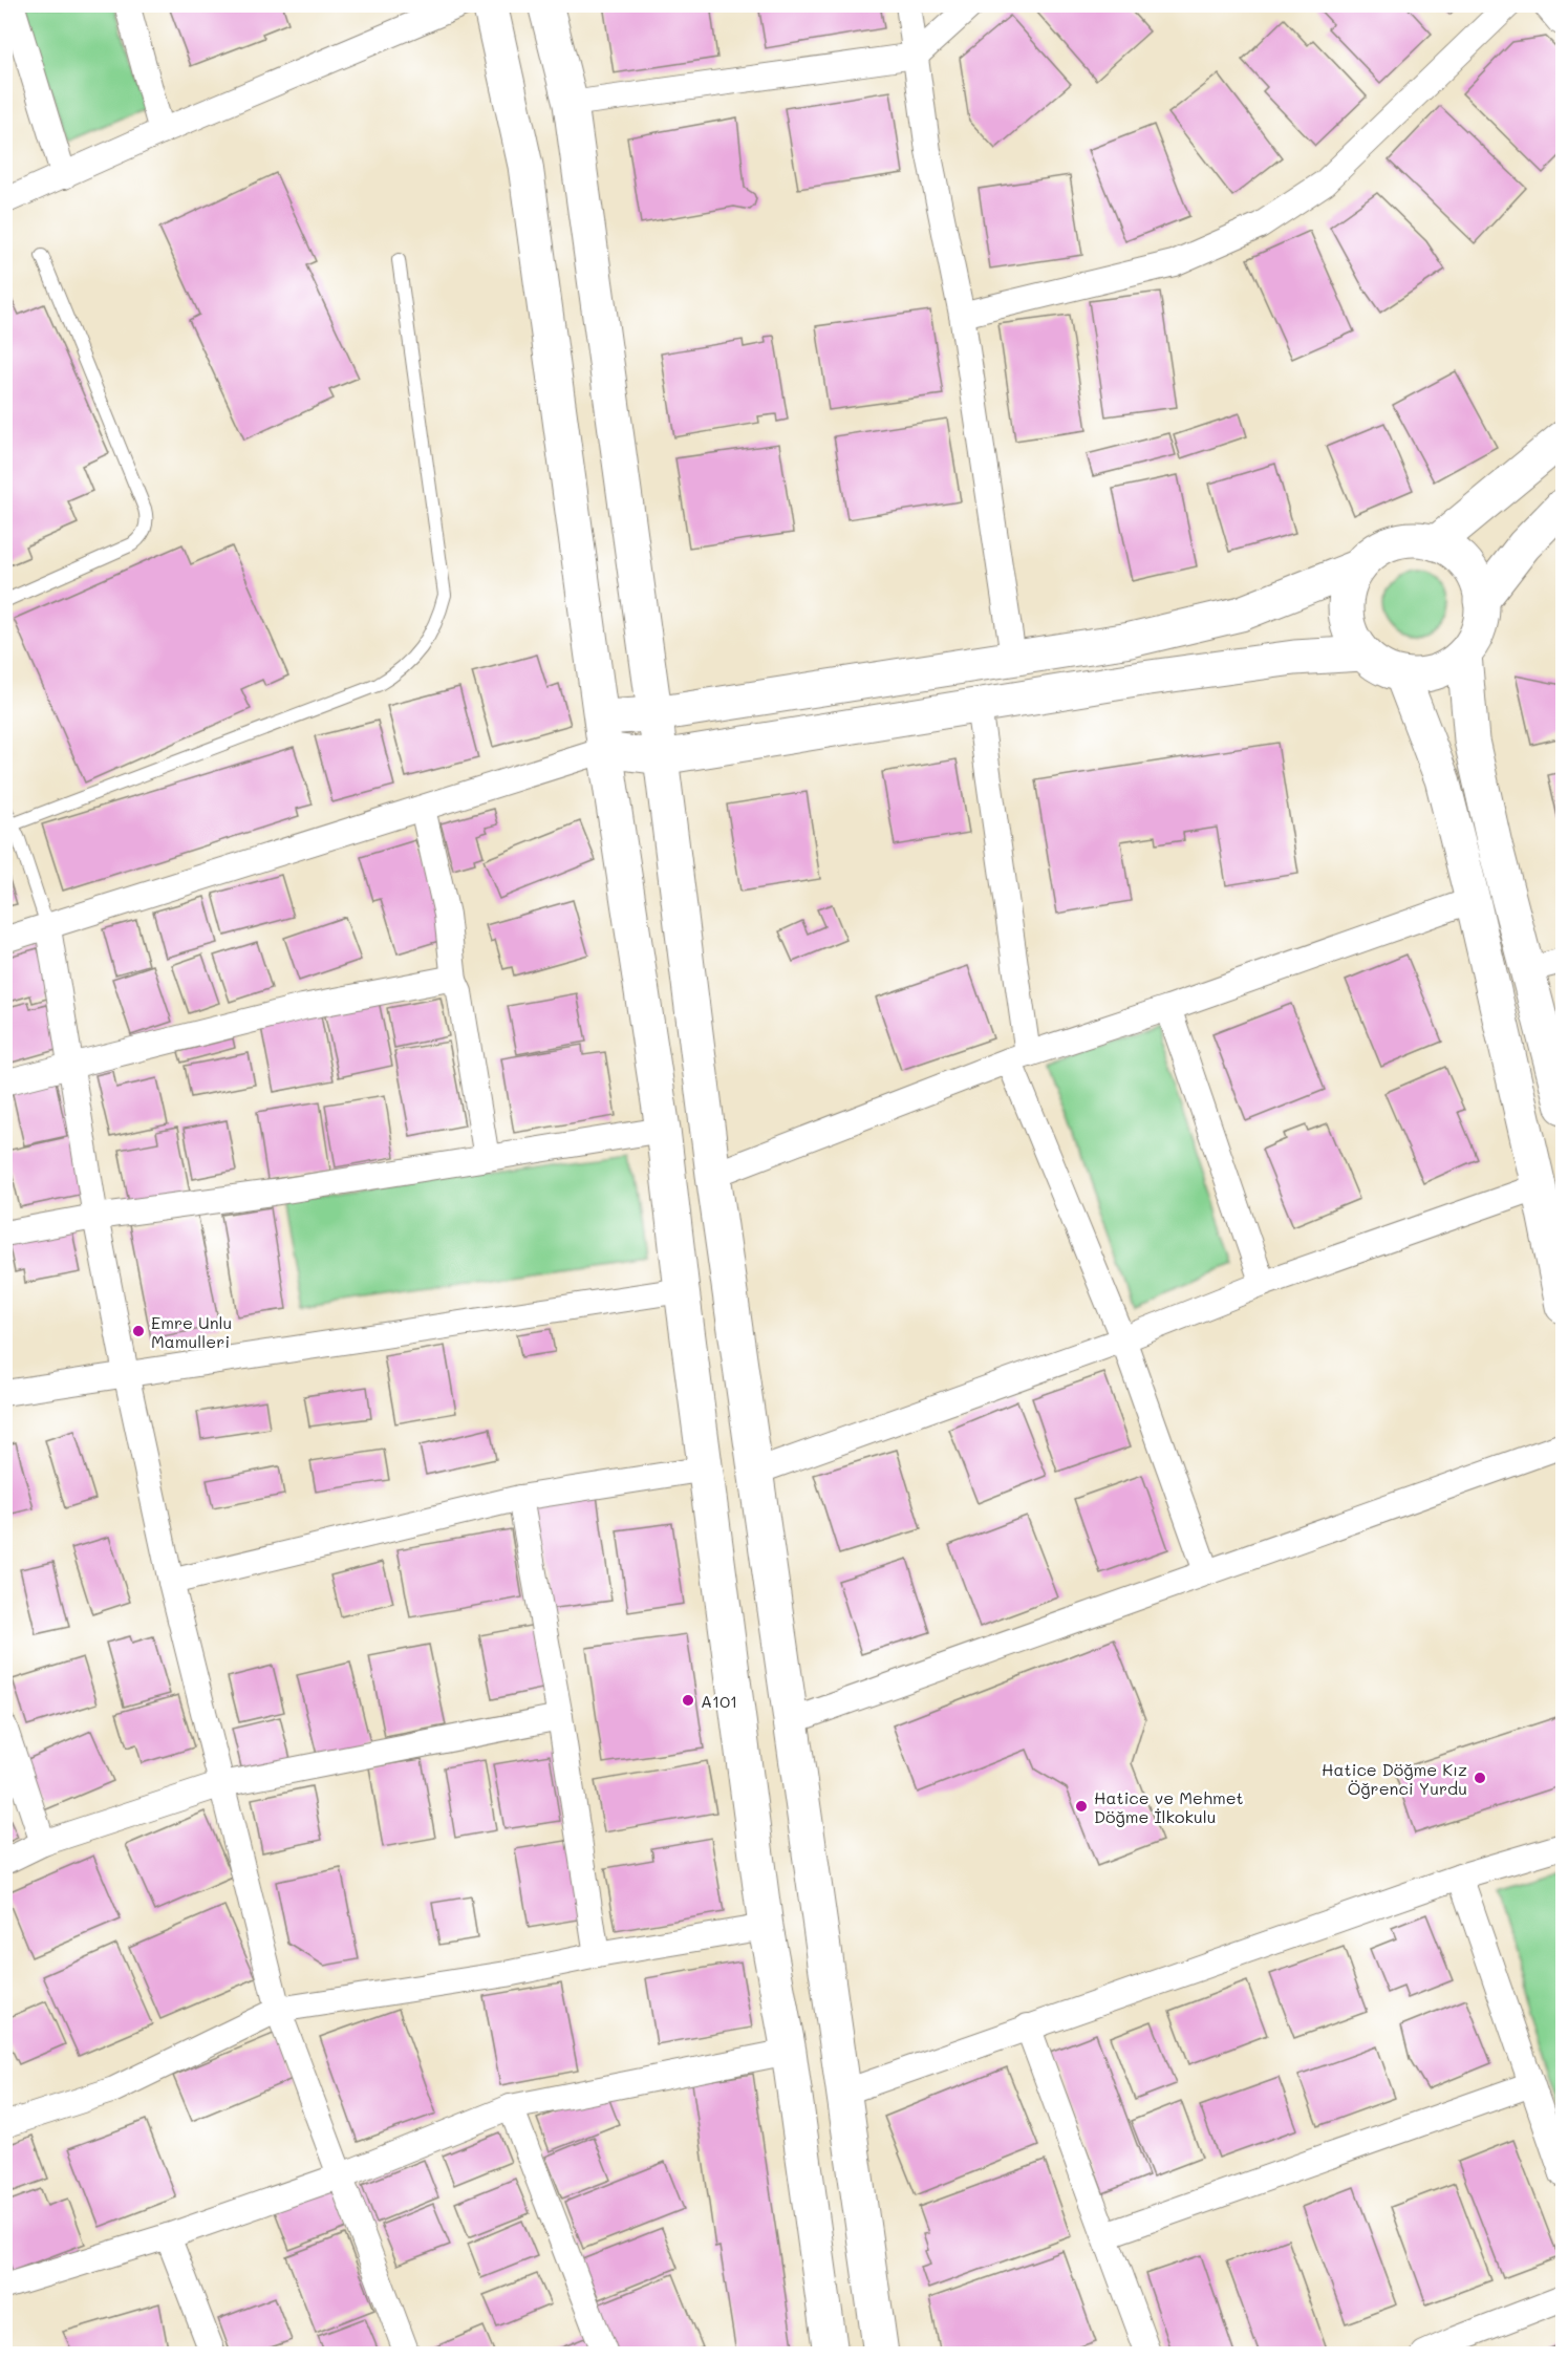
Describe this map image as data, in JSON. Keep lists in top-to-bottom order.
{
  "places": [
    "Emre Unlu Mamulleri",
    "A101",
    "Hatice Döğme Kız Öğrenci Yurdu",
    "Hatice ve Mehmet Döğme İlkokulu"
  ]
}
